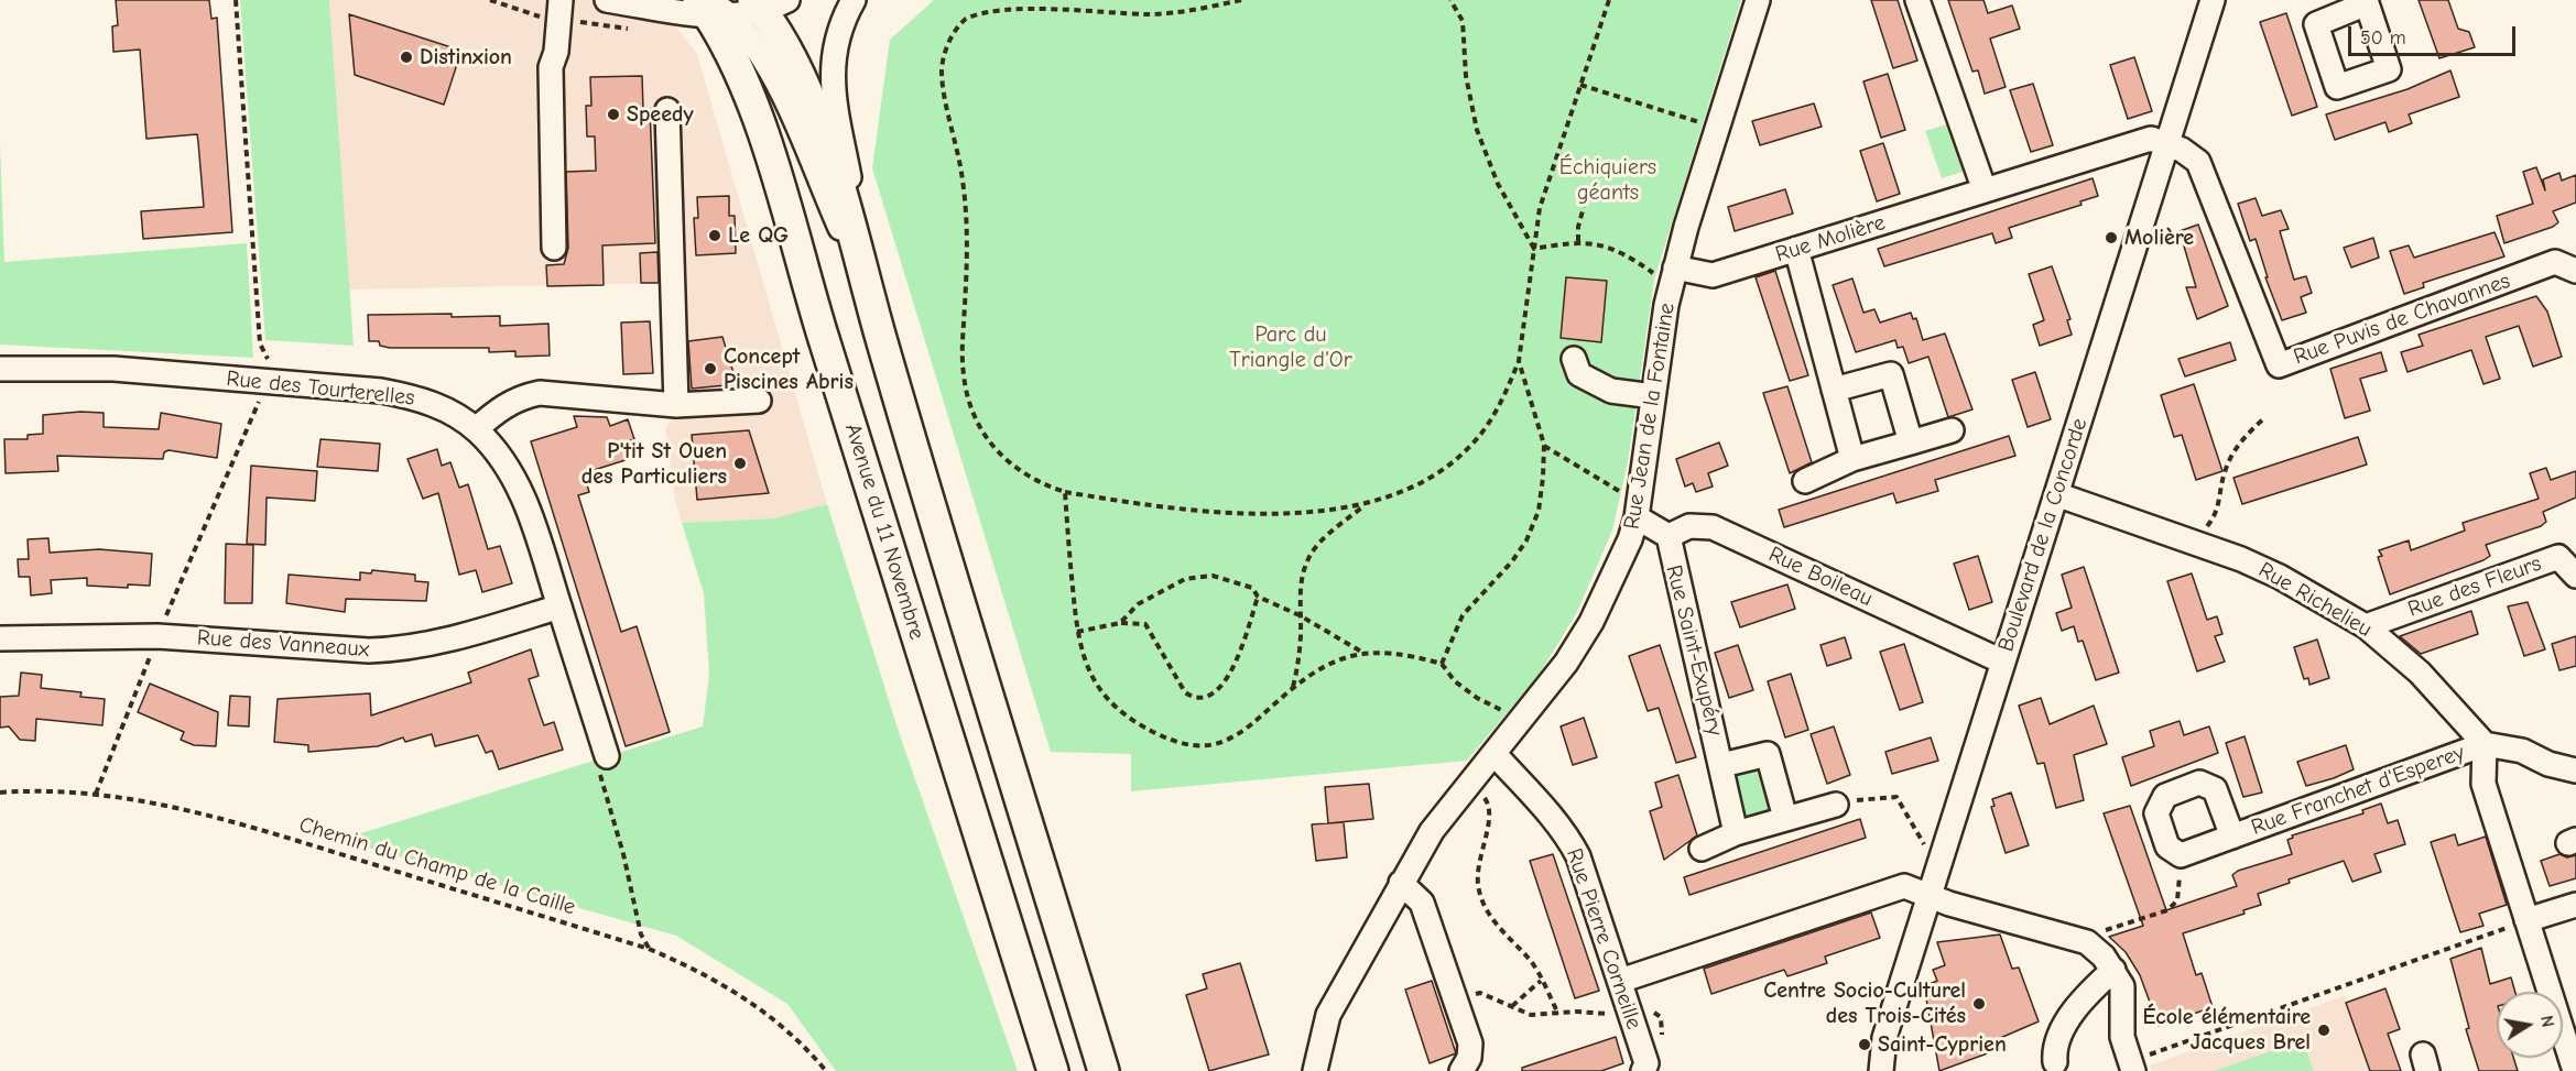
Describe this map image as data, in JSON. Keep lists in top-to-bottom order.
{
  "streets": {
    "main road": ["Avenue du 11 Novembre"],
    "street": [
      "Rue Molière",
      "Rue Puvis de Chavannes",
      "Rue des Tourterelles",
      "Rue Jean de la Fontaine",
      "Boulevard de la Concorde",
      "Rue Boileau",
      "Rue des Fleurs",
      "Rue Richelieu",
      "Rue des Vanneaux",
      "Rue Saint-Exupéry",
      "Rue Franchet d'Esperey",
      "Rue Pierre Corneille"
    ],
    "path": ["Chemin du Champ de la Caille"]
  },
  "crossings": [
    ["Rue Molière", "Rue Puvis de Chavannes"],
    ["Rue Molière", "Rue Jean de la Fontaine"],
    ["Rue Molière", "Boulevard de la Concorde"],
    ["Rue Puvis de Chavannes", "Boulevard de la Concorde"],
    ["Rue des Tourterelles", "Rue des Vanneaux"],
    ["Rue Jean de la Fontaine", "Rue Pierre Corneille"],
    ["Boulevard de la Concorde", "Rue Boileau"],
    ["Boulevard de la Concorde", "Rue Richelieu"],
    ["Rue Boileau", "Rue Saint-Exupéry"],
    ["Rue des Fleurs", "Rue Richelieu"],
    ["Rue Richelieu", "Rue Franchet d'Esperey"]
  ],
  "parks": ["Échiquiers géants", "Parc du Triangle d'Or"],
  "places": [
    "Distinxion",
    "Speedy",
    "Le QG",
    "Molière",
    "Concept Piscines Abris",
    "P'tit St Ouen des Particuliers",
    "Centre Socio-Culturel des Trois-Cités",
    "École élémentaire Jacques Brel",
    "Saint-Cyprien"
  ],
  "scale_bar": "50 m",
  "north": "right"
}
